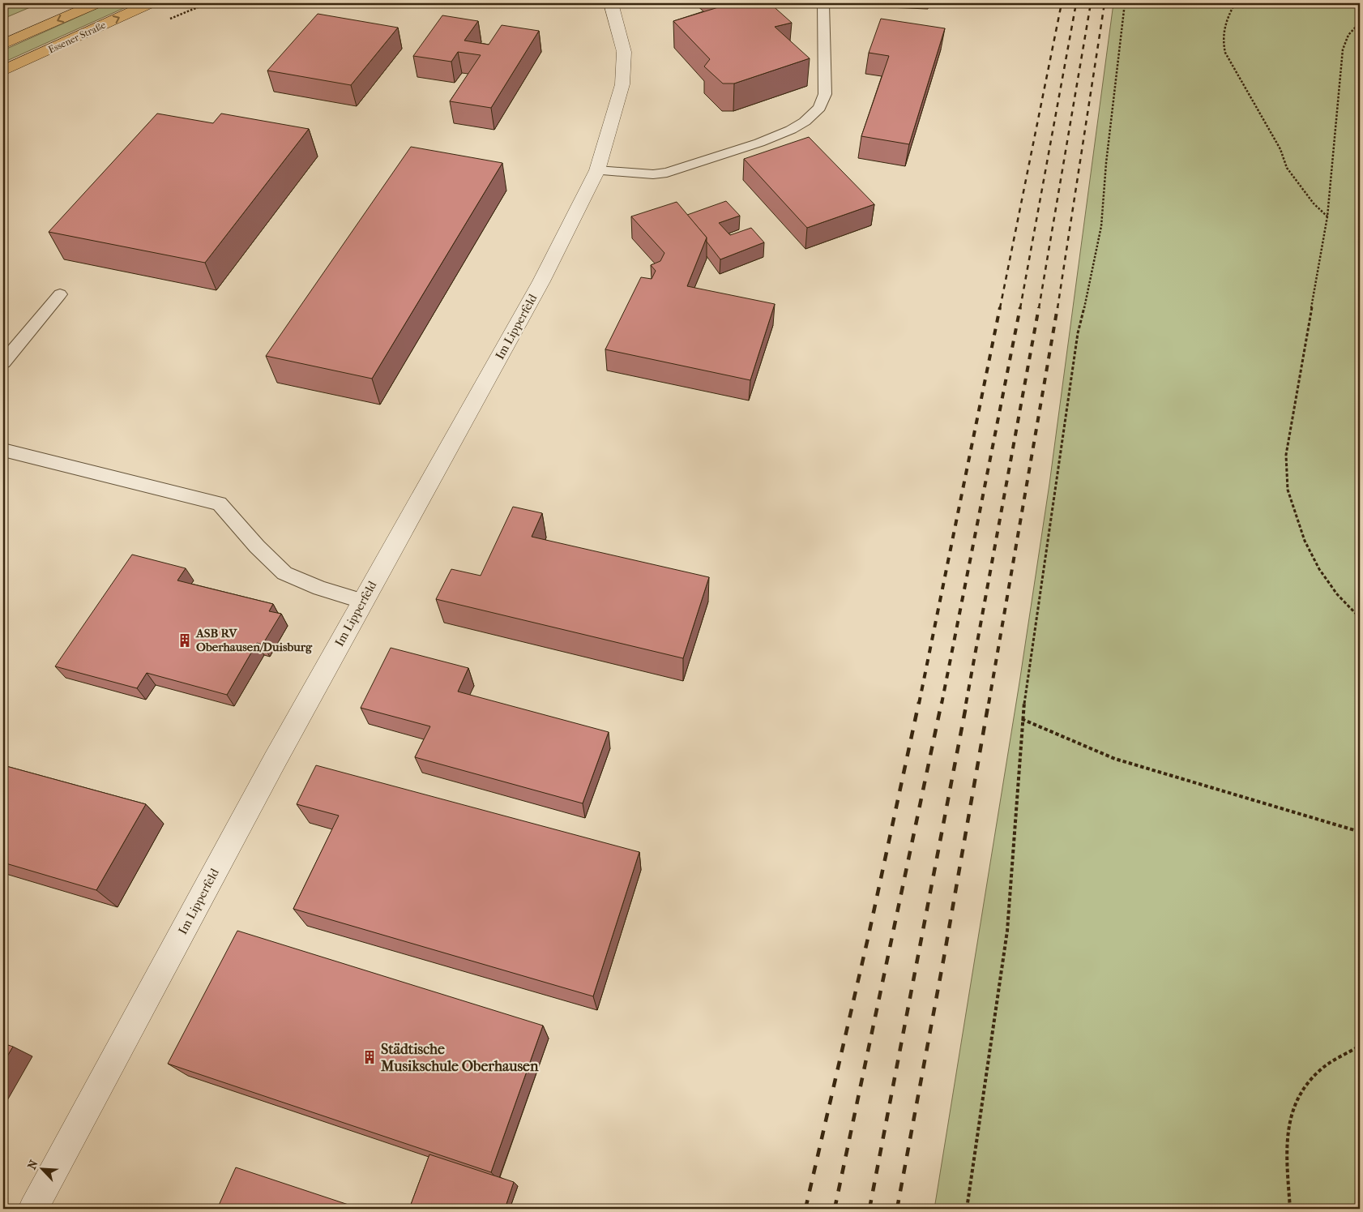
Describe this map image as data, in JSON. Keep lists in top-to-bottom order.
{
  "streets": {
    "main road": ["Essener Straße"],
    "street": ["Im Lipperfeld"]
  },
  "places": {
    "building": ["ASB RV Oberhausen/Duisburg", "Städtische Musikschule Oberhausen"]
  },
  "north": "top left"
}
